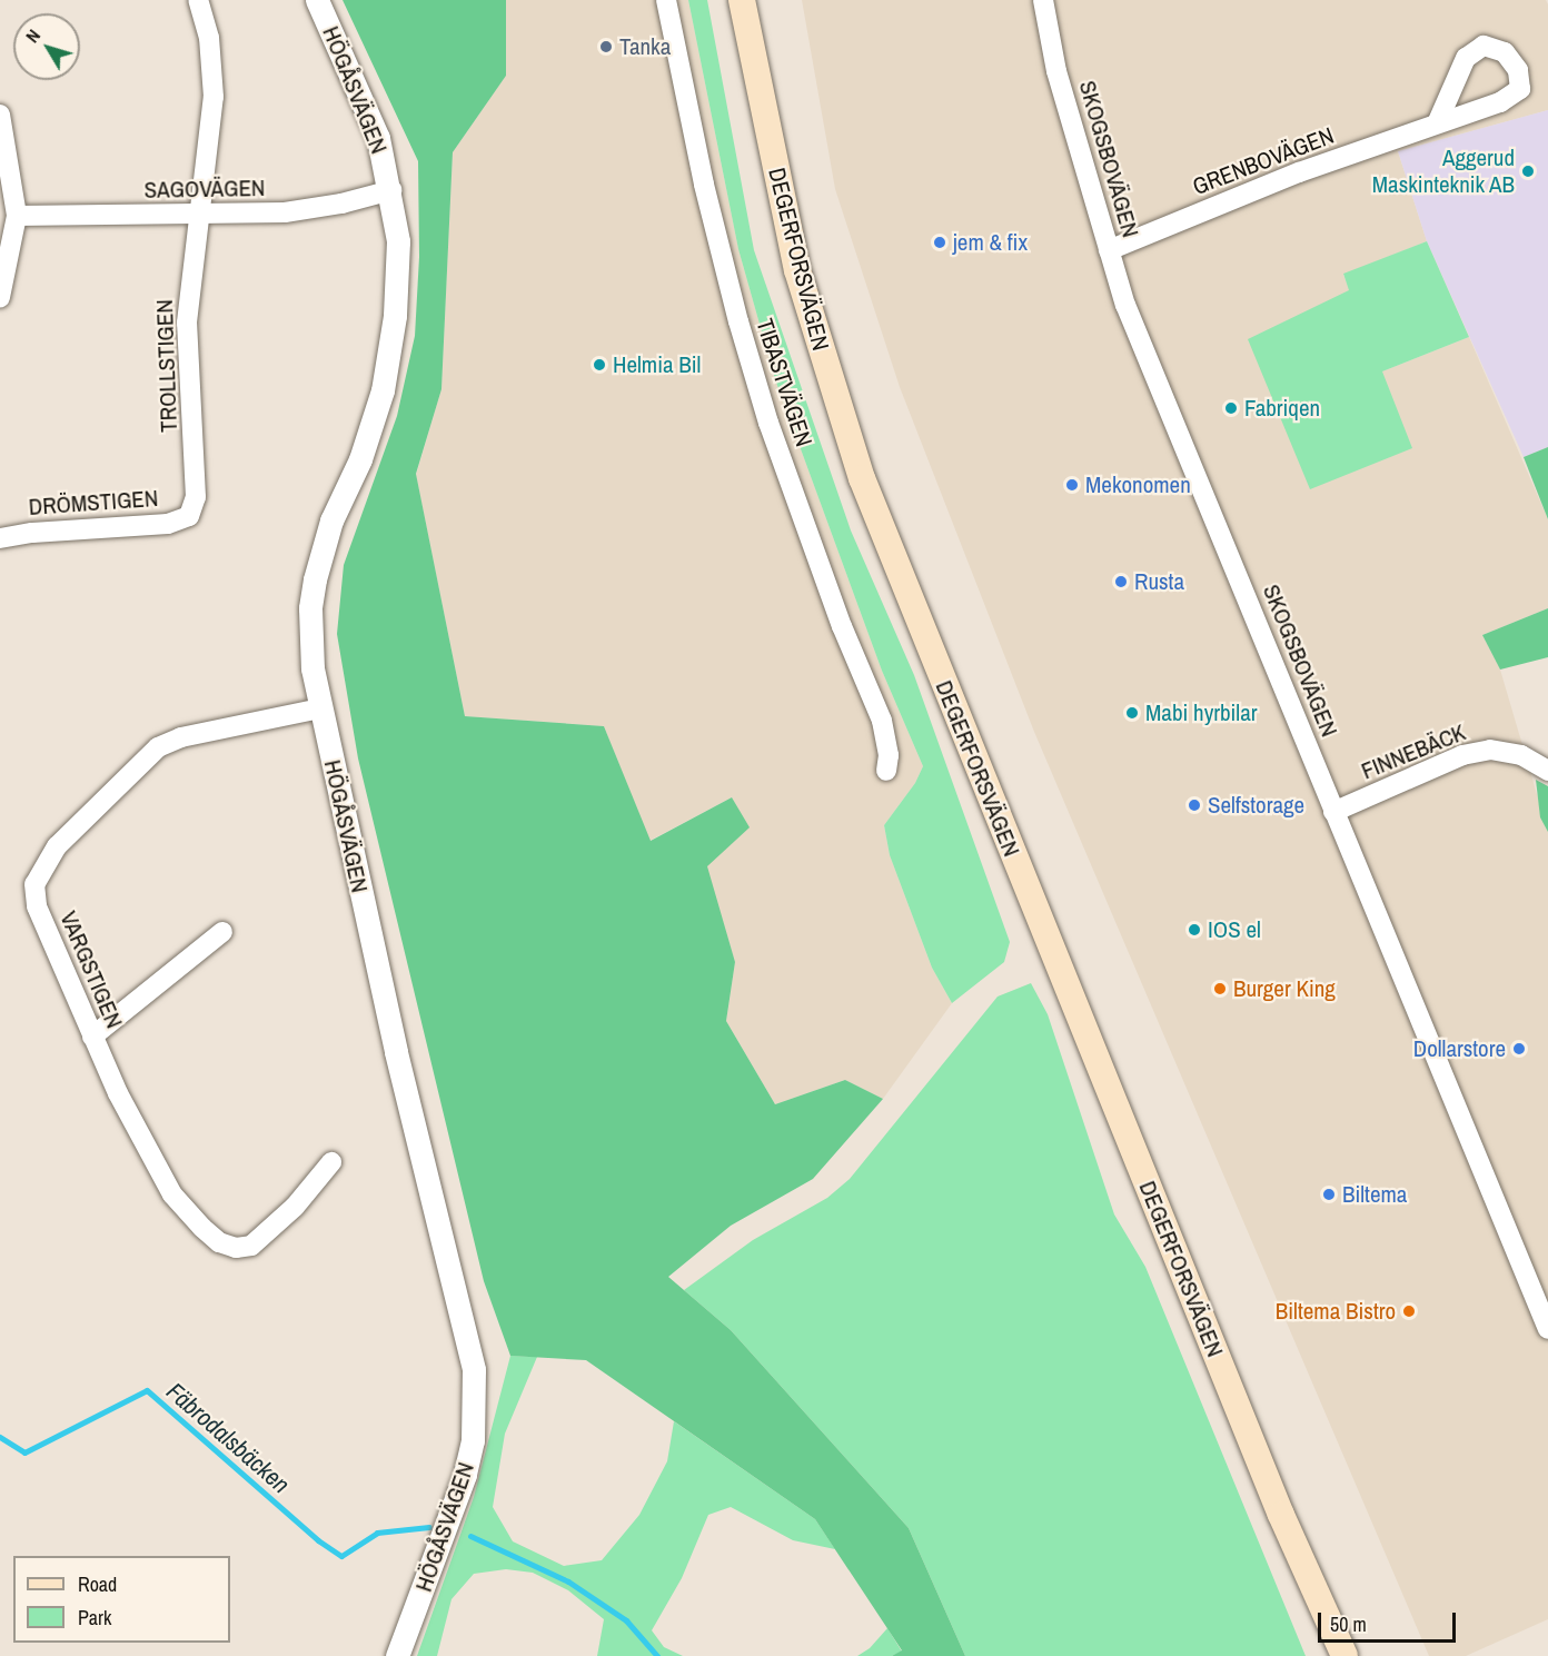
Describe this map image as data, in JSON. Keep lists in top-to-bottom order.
{
  "streets": {
    "main road": ["DEGERFORSVÄGEN"],
    "street": [
      "HÖGÅSVÄGEN",
      "SKOGSBOVÄGEN",
      "GRENBOVÄGEN",
      "SAGOVÄGEN",
      "TROLLSTIGEN",
      "TIBASTVÄGEN",
      "DRÖMSTIGEN",
      "FINNEBÄCK",
      "VARGSTIGEN"
    ]
  },
  "crossings": [
    ["HÖGÅSVÄGEN", "SAGOVÄGEN"],
    ["HÖGÅSVÄGEN", "VARGSTIGEN"],
    ["SKOGSBOVÄGEN", "GRENBOVÄGEN"],
    ["SKOGSBOVÄGEN", "FINNEBÄCK"],
    ["SAGOVÄGEN", "TROLLSTIGEN"],
    ["TROLLSTIGEN", "DRÖMSTIGEN"]
  ],
  "water": ["Fäbrodalsbäcken"],
  "places": [
    "Tanka",
    "Aggerud Maskinteknik AB",
    "jem & fix",
    "Helmia Bil",
    "Fabriqen",
    "Mekonomen",
    "Rusta",
    "Mabi hyrbilar",
    "Selfstorage",
    "IOS el",
    "Burger King",
    "Dollarstore",
    "Biltema",
    "Biltema Bistro"
  ],
  "legend": ["Road", "Park"],
  "scale_bar": "50 m",
  "north": "top left"
}
